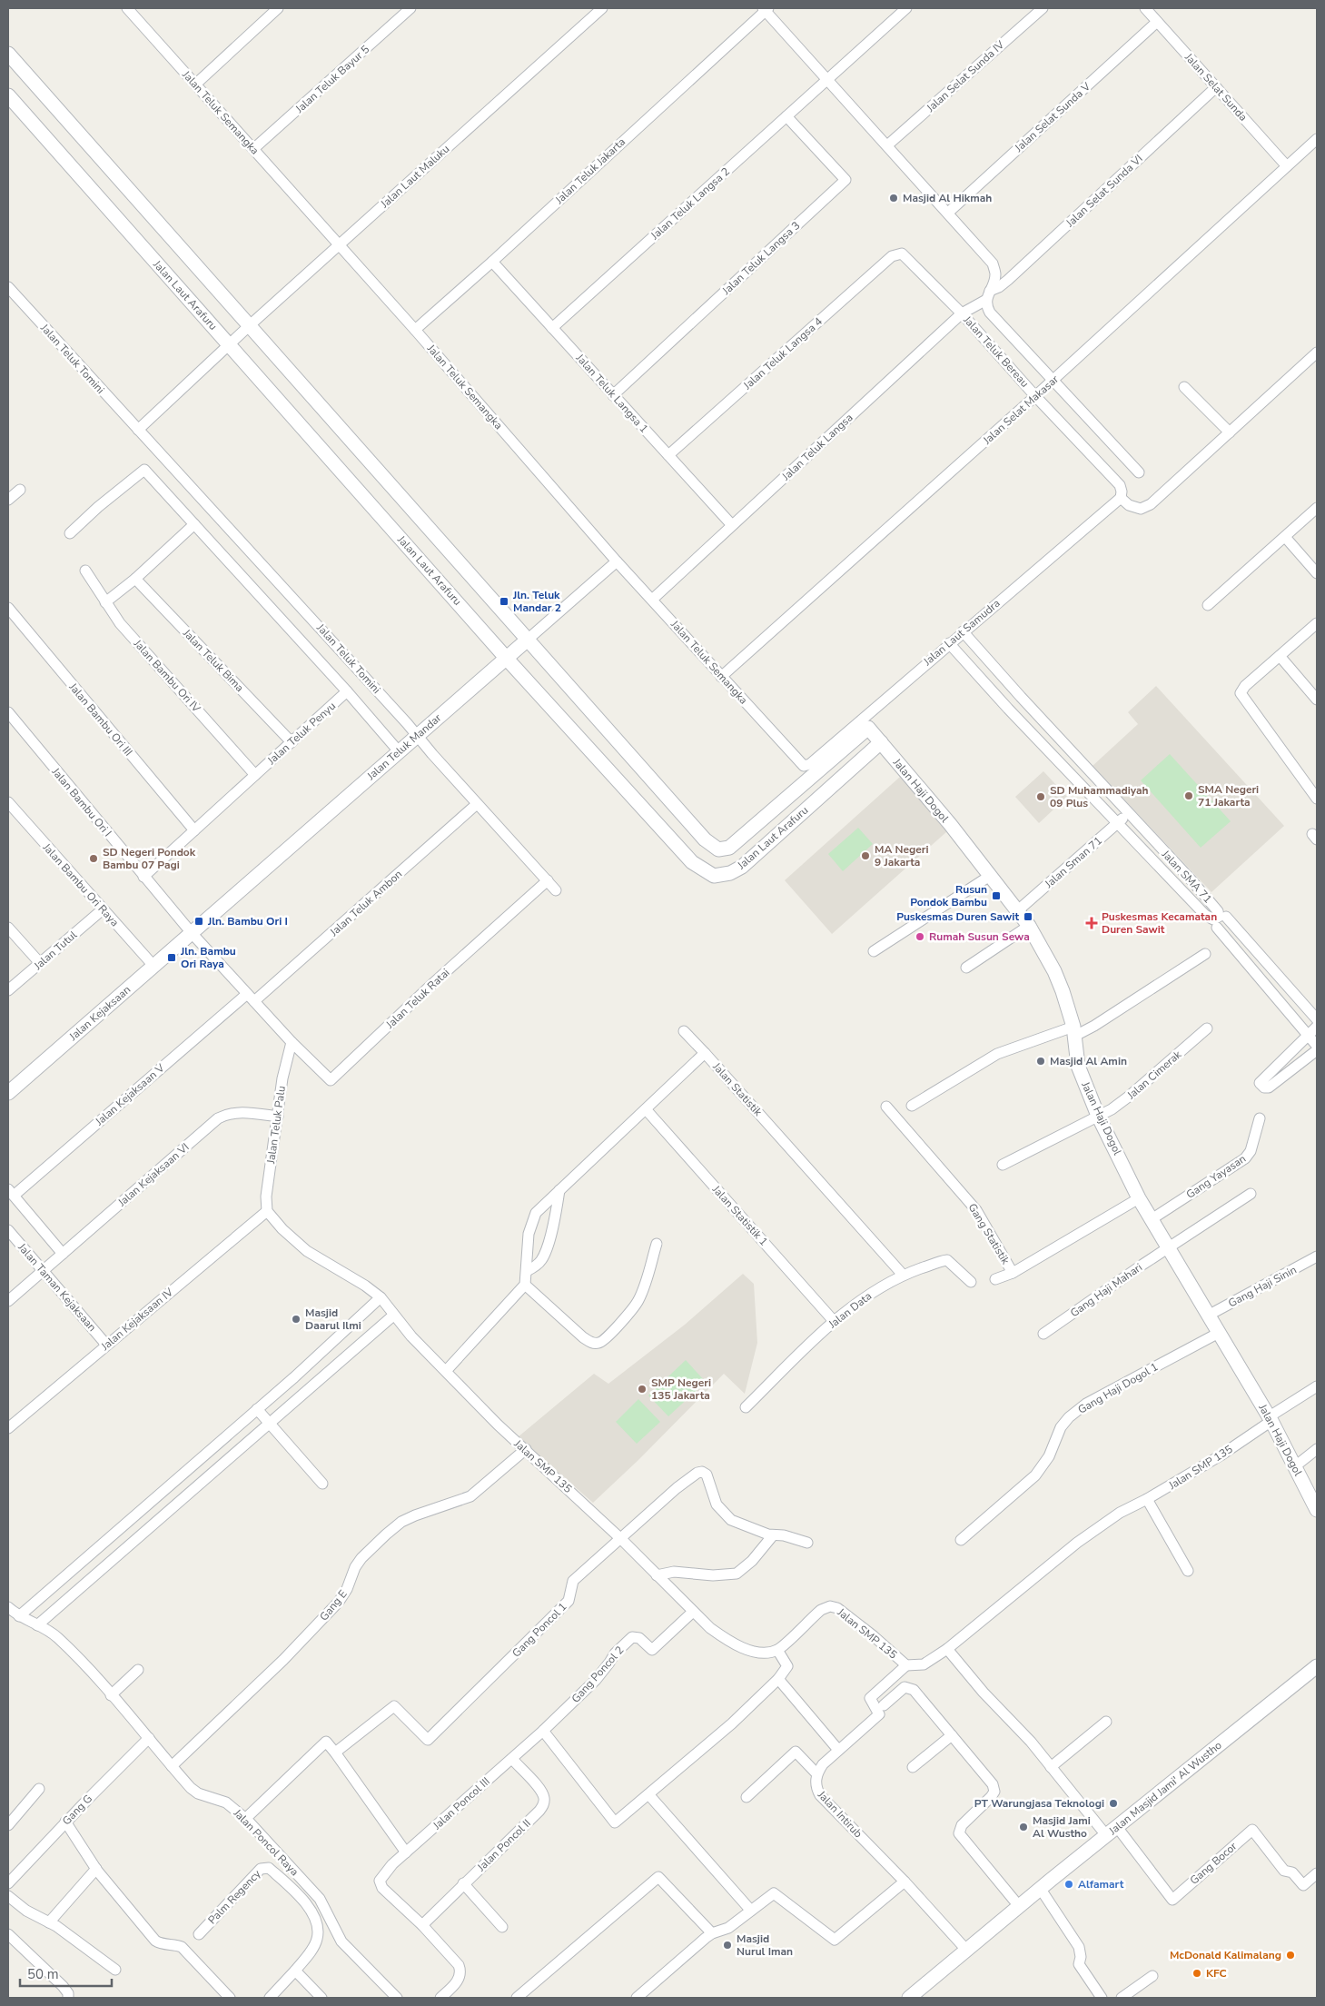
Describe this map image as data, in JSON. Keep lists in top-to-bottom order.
{
  "streets": {
    "street": [
      "Jalan Selat Sunda IV",
      "Jalan Teluk Bayur 5",
      "Jalan Selat Sunda",
      "Jalan Teluk Semangka",
      "Jalan Selat Sunda V",
      "Jalan Teluk Jakarta",
      "Jalan Laut Maluku",
      "Jalan Selat Sunda VI",
      "Jalan Teluk Langsa 2",
      "Jalan Teluk Langsa 3",
      "Jalan Laut Arafuru",
      "Jalan Teluk Bereau",
      "Jalan Teluk Langsa 4",
      "Jalan Teluk Tomini",
      "Jalan Teluk Langsa 1",
      "Jalan Selat Makasar",
      "Jalan Teluk Langsa",
      "Jalan Laut Samudra",
      "Jalan Teluk Bima",
      "Jalan Bambu Ori IV",
      "Jalan Bambu Ori III",
      "Jalan Teluk Penyu",
      "Jalan Teluk Mandar",
      "Jalan Haji Dogol",
      "Jalan Bambu Ori I",
      "Jalan Sman 71",
      "Jalan SMA 71",
      "Jalan Bambu Ori Raya",
      "Jalan Teluk Ambon",
      "Jalan Tutul",
      "Jalan Teluk Ratai",
      "Jalan Kejaksaan",
      "Jalan Cimerak",
      "Jalan Statistik",
      "Jalan Kejaksaan V",
      "Jalan Teluk Palu",
      "Jalan Kejaksaan VI",
      "Gang Yayasan",
      "Jalan Statistik 1",
      "Gang Statistik",
      "Gang Haji Sinin",
      "Jalan Taman Kejaksaan",
      "Gang Haji Mahari",
      "Jalan Data",
      "Jalan Kejaksaan IV",
      "Gang Haji Dogol 1",
      "Jalan SMP 135",
      "Gang E",
      "Gang Poncol 1",
      "Gang Poncol 2",
      "Jalan Masjid Jami' Al Wustho",
      "Jalan Poncol III",
      "Gang G",
      "Jalan Intirub",
      "Jalan Poncol Raya",
      "Jalan Poncol II",
      "Gang Bocor",
      "Palm Regency"
    ]
  },
  "crossings": [
    ["Jalan Teluk Bayur 5", "Jalan Teluk Semangka"],
    ["Jalan Selat Sunda", "Jalan Selat Sunda V"],
    ["Jalan Selat Sunda", "Jalan Selat Sunda VI"],
    ["Jalan Selat Sunda", "Jalan Selat Makasar"],
    ["Jalan Teluk Semangka", "Jalan Teluk Jakarta"],
    ["Jalan Teluk Semangka", "Jalan Laut Maluku"],
    ["Jalan Teluk Semangka", "Jalan Selat Makasar"],
    ["Jalan Teluk Semangka", "Jalan Teluk Langsa"],
    ["Jalan Teluk Semangka", "Jalan Laut Samudra"],
    ["Jalan Teluk Semangka", "Jalan Teluk Mandar"],
    ["Jalan Teluk Jakarta", "Jalan Teluk Langsa 1"],
    ["Jalan Laut Maluku", "Jalan Laut Arafuru"],
    ["Jalan Selat Sunda VI", "Jalan Teluk Langsa"],
    ["Jalan Teluk Langsa 2", "Jalan Teluk Langsa 3"],
    ["Jalan Teluk Langsa 2", "Jalan Teluk Langsa 1"],
    ["Jalan Teluk Langsa 3", "Jalan Teluk Langsa 1"],
    ["Jalan Laut Arafuru", "Jalan Laut Samudra"],
    ["Jalan Laut Arafuru", "Jalan Teluk Mandar"],
    ["Jalan Laut Arafuru", "Jalan Haji Dogol"],
    ["Jalan Teluk Bereau", "Jalan Teluk Langsa 4"],
    ["Jalan Teluk Bereau", "Jalan Selat Makasar"],
    ["Jalan Teluk Bereau", "Jalan Teluk Langsa"],
    ["Jalan Teluk Bereau", "Jalan Laut Samudra"],
    ["Jalan Teluk Langsa 4", "Jalan Teluk Langsa 1"],
    ["Jalan Teluk Tomini", "Jalan Teluk Penyu"],
    ["Jalan Teluk Tomini", "Jalan Teluk Mandar"],
    ["Jalan Teluk Tomini", "Jalan Teluk Ambon"],
    ["Jalan Teluk Tomini", "Jalan Teluk Ratai"],
    ["Jalan Teluk Langsa 1", "Jalan Teluk Langsa"],
    ["Jalan Laut Samudra", "Jalan Haji Dogol"],
    ["Jalan Laut Samudra", "Jalan SMA 71"],
    ["Jalan Teluk Bima", "Jalan Teluk Penyu"],
    ["Jalan Bambu Ori IV", "Jalan Teluk Penyu"],
    ["Jalan Bambu Ori III", "Jalan Teluk Penyu"],
    ["Jalan Teluk Penyu", "Jalan Bambu Ori I"],
    ["Jalan Teluk Mandar", "Jalan Bambu Ori I"],
    ["Jalan Teluk Mandar", "Jalan Kejaksaan"],
    ["Jalan Haji Dogol", "Jalan Sman 71"],
    ["Jalan Haji Dogol", "Jalan Cimerak"],
    ["Jalan Haji Dogol", "Gang Yayasan"],
    ["Jalan Haji Dogol", "Gang Statistik"],
    ["Jalan Haji Dogol", "Gang Haji Sinin"],
    ["Jalan Haji Dogol", "Gang Haji Mahari"],
    ["Jalan Haji Dogol", "Gang Haji Dogol 1"],
    ["Jalan Haji Dogol", "Jalan SMP 135"],
    ["Jalan Bambu Ori I", "Jalan Kejaksaan"],
    ["Jalan Sman 71", "Jalan SMA 71"],
    ["Jalan Bambu Ori Raya", "Jalan Tutul"],
    ["Jalan Bambu Ori Raya", "Jalan Kejaksaan"],
    ["Jalan Teluk Ambon", "Jalan Kejaksaan V"],
    ["Jalan Teluk Ratai", "Jalan Teluk Palu"],
    ["Jalan Statistik", "Jalan Statistik 1"],
    ["Jalan Statistik", "Jalan Data"],
    ["Jalan Teluk Palu", "Jalan Kejaksaan VI"],
    ["Jalan Teluk Palu", "Jalan Kejaksaan IV"],
    ["Jalan Kejaksaan VI", "Jalan Taman Kejaksaan"],
    ["Jalan Statistik 1", "Jalan Data"],
    ["Jalan Taman Kejaksaan", "Jalan Kejaksaan IV"],
    ["Jalan SMP 135", "Gang E"],
    ["Jalan SMP 135", "Gang Poncol 1"],
    ["Jalan SMP 135", "Gang Poncol 2"],
    ["Jalan SMP 135", "Jalan Intirub"],
    ["Gang E", "Jalan Poncol Raya"],
    ["Gang Poncol 2", "Jalan Poncol III"],
    ["Jalan Masjid Jami' Al Wustho", "Jalan Intirub"],
    ["Jalan Masjid Jami' Al Wustho", "Gang Bocor"],
    ["Jalan Poncol III", "Jalan Poncol II"],
    ["Gang G", "Jalan Poncol Raya"]
  ],
  "places": {
    "other": [
      "Masjid Al Hikmah",
      "SMA Negeri 71 Jakarta",
      "SD Muhammadiyah 09 Plus",
      "MA Negeri 9 Jakarta",
      "SD Negeri Pondok Bambu 07 Pagi",
      "Rumah Susun Sewa",
      "Masjid Al Amin",
      "Masjid Daarul Ilmi",
      "SMP Negeri 135 Jakarta",
      "PT Warungjasa Teknologi",
      "Masjid Jami Al Wustho",
      "Alfamart",
      "Masjid Nurul Iman",
      "McDonald Kalimalang",
      "KFC"
    ],
    "transit": [
      "Jln. Teluk Mandar 2",
      "Rusun Pondok Bambu",
      "Puskesmas Duren Sawit",
      "Jln. Bambu Ori I",
      "Jln. Bambu Ori Raya"
    ],
    "health": ["Puskesmas Kecamatan Duren Sawit"]
  },
  "scale_bar": "50 m"
}
